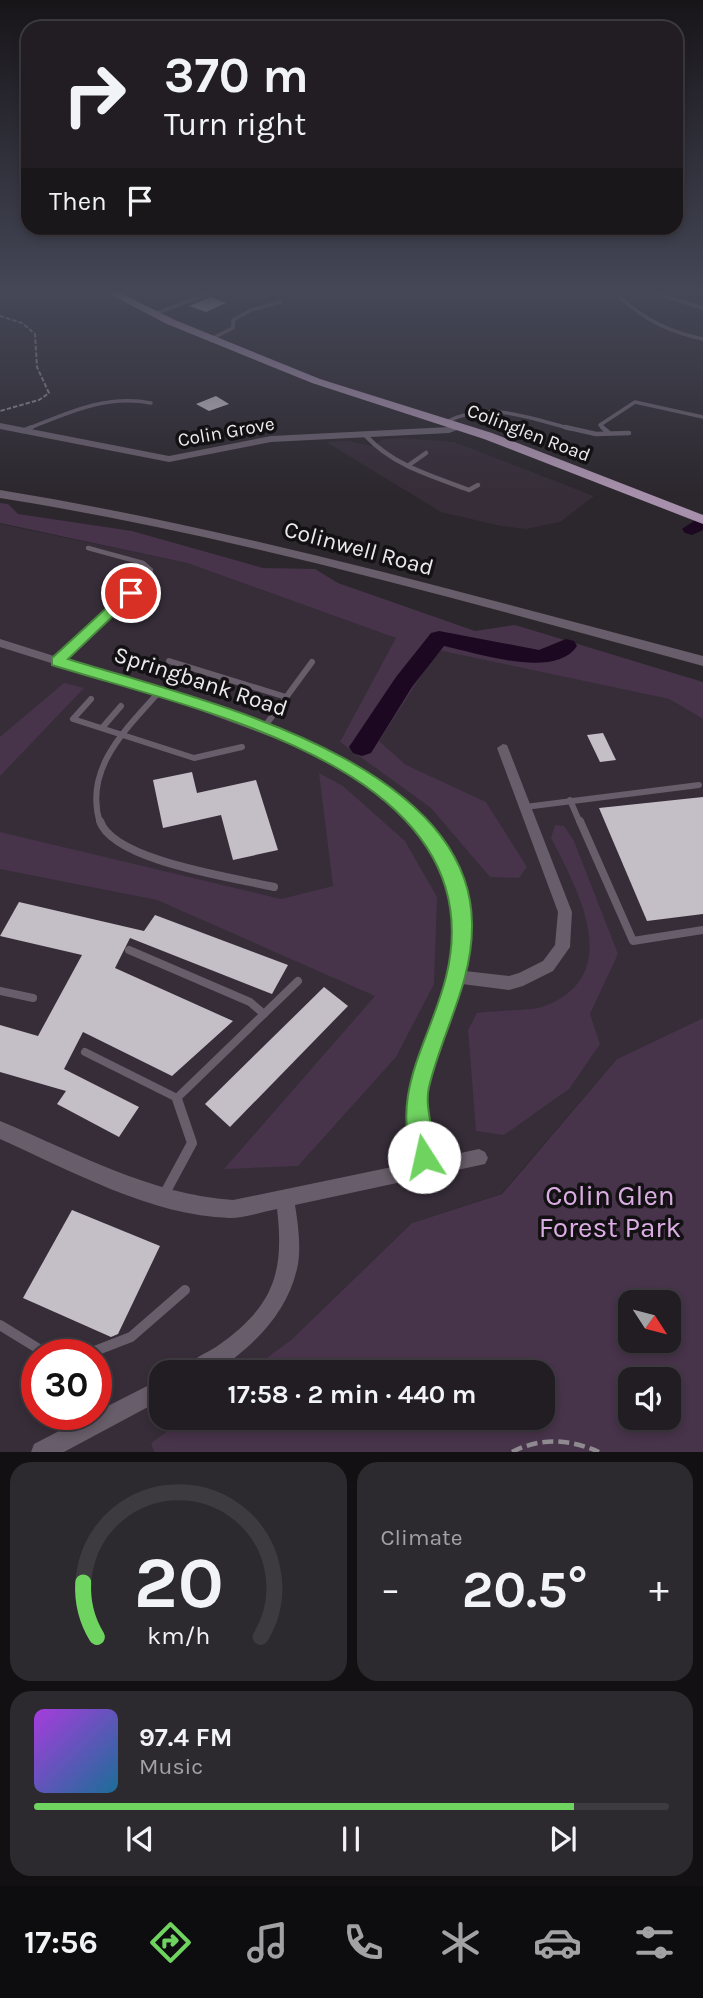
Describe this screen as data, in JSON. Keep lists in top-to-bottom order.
{
  "streets": {
    "main road": ["Colinglen Road"],
    "street": ["Colin Grove", "Colinwell Road", "Springbank Road"]
  },
  "crossings": [
    ["Colin Grove", "Colinglen Road"]
  ],
  "parks": ["Colin Glen Forest Park"],
  "north": "bottom right",
  "page": {
    "turn": ["370 m", "Turn right"],
    "then": "Then",
    "limit": "30",
    "trip": "17:58 · 2 min · 440 m",
    "tile": "Climate",
    "heat": ["−", "20.5°", "+"],
    "song": ["97.4 FM", "Music"],
    "tabs": "17:56",
    "gauge": ["20", "km/h"]
  }
}
